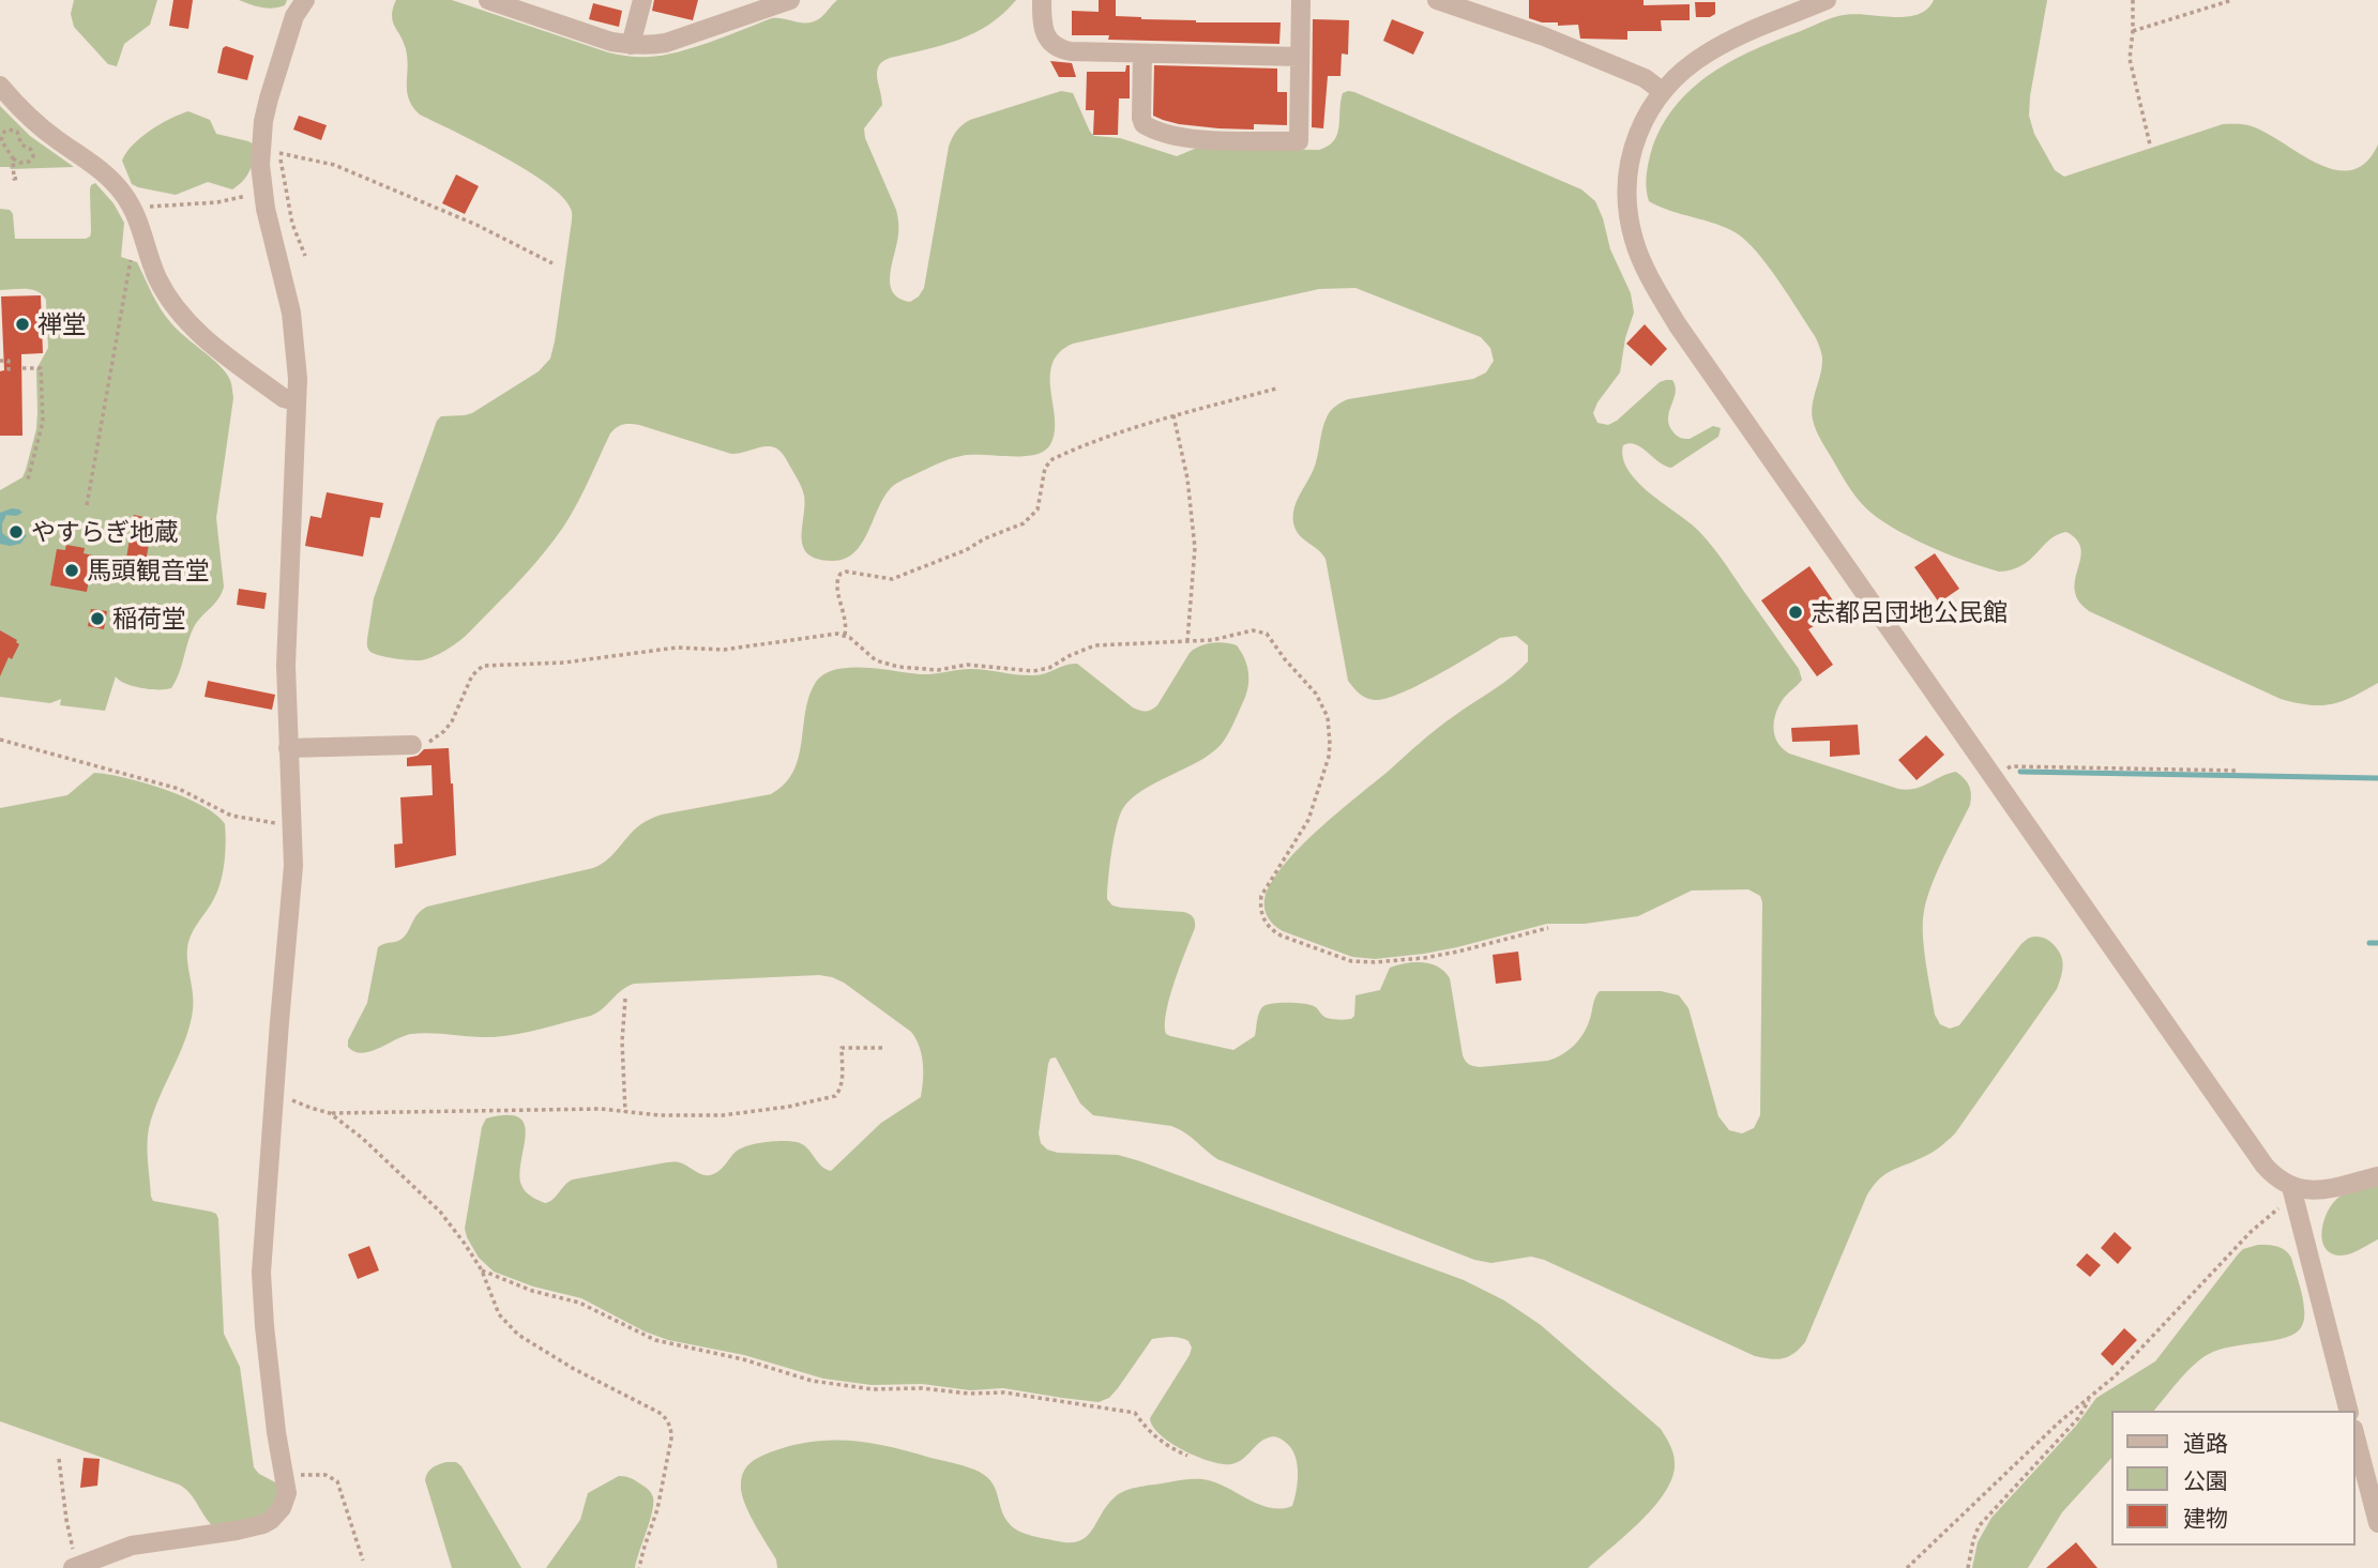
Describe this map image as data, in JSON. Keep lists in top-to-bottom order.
{
  "places": [
    "禅堂",
    "やすらぎ地蔵",
    "馬頭観音堂",
    "志都呂団地公民館",
    "稲荷堂"
  ],
  "legend": ["道路", "公園", "建物"]
}
